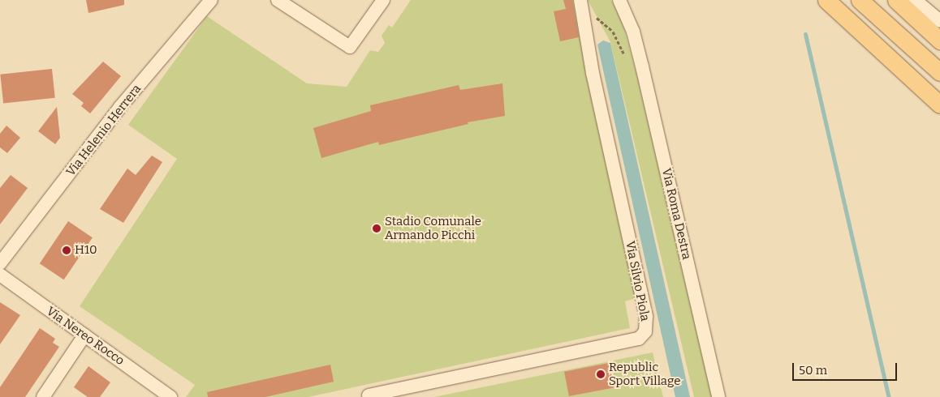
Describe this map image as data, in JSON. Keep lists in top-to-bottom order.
{
  "streets": {
    "street": [
      "Via Helenio Herrera",
      "Via Roma Destra",
      "Via Silvio Piola",
      "Via Nereo Rocco"
    ]
  },
  "places": ["Stadio Comunale Armando Picchi", "H10", "Republic Sport Village"],
  "scale_bar": "50 m"
}
